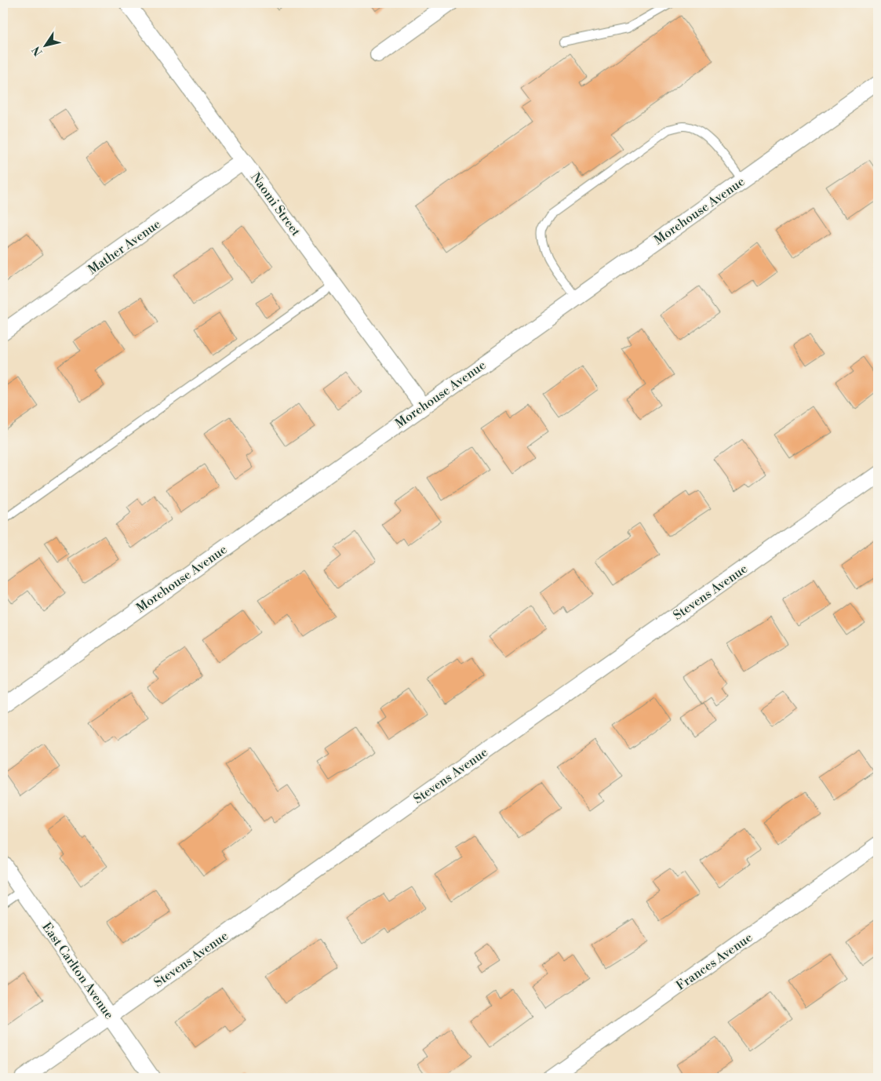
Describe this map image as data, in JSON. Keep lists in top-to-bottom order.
{
  "streets": {
    "street": [
      "Naomi Street",
      "Morehouse Avenue",
      "Mather Avenue",
      "Stevens Avenue",
      "Frances Avenue",
      "East Carlton Avenue"
    ]
  },
  "crossings": [
    ["Naomi Street", "Morehouse Avenue"],
    ["Naomi Street", "Mather Avenue"],
    ["Stevens Avenue", "East Carlton Avenue"]
  ],
  "north": "bottom left"
}
